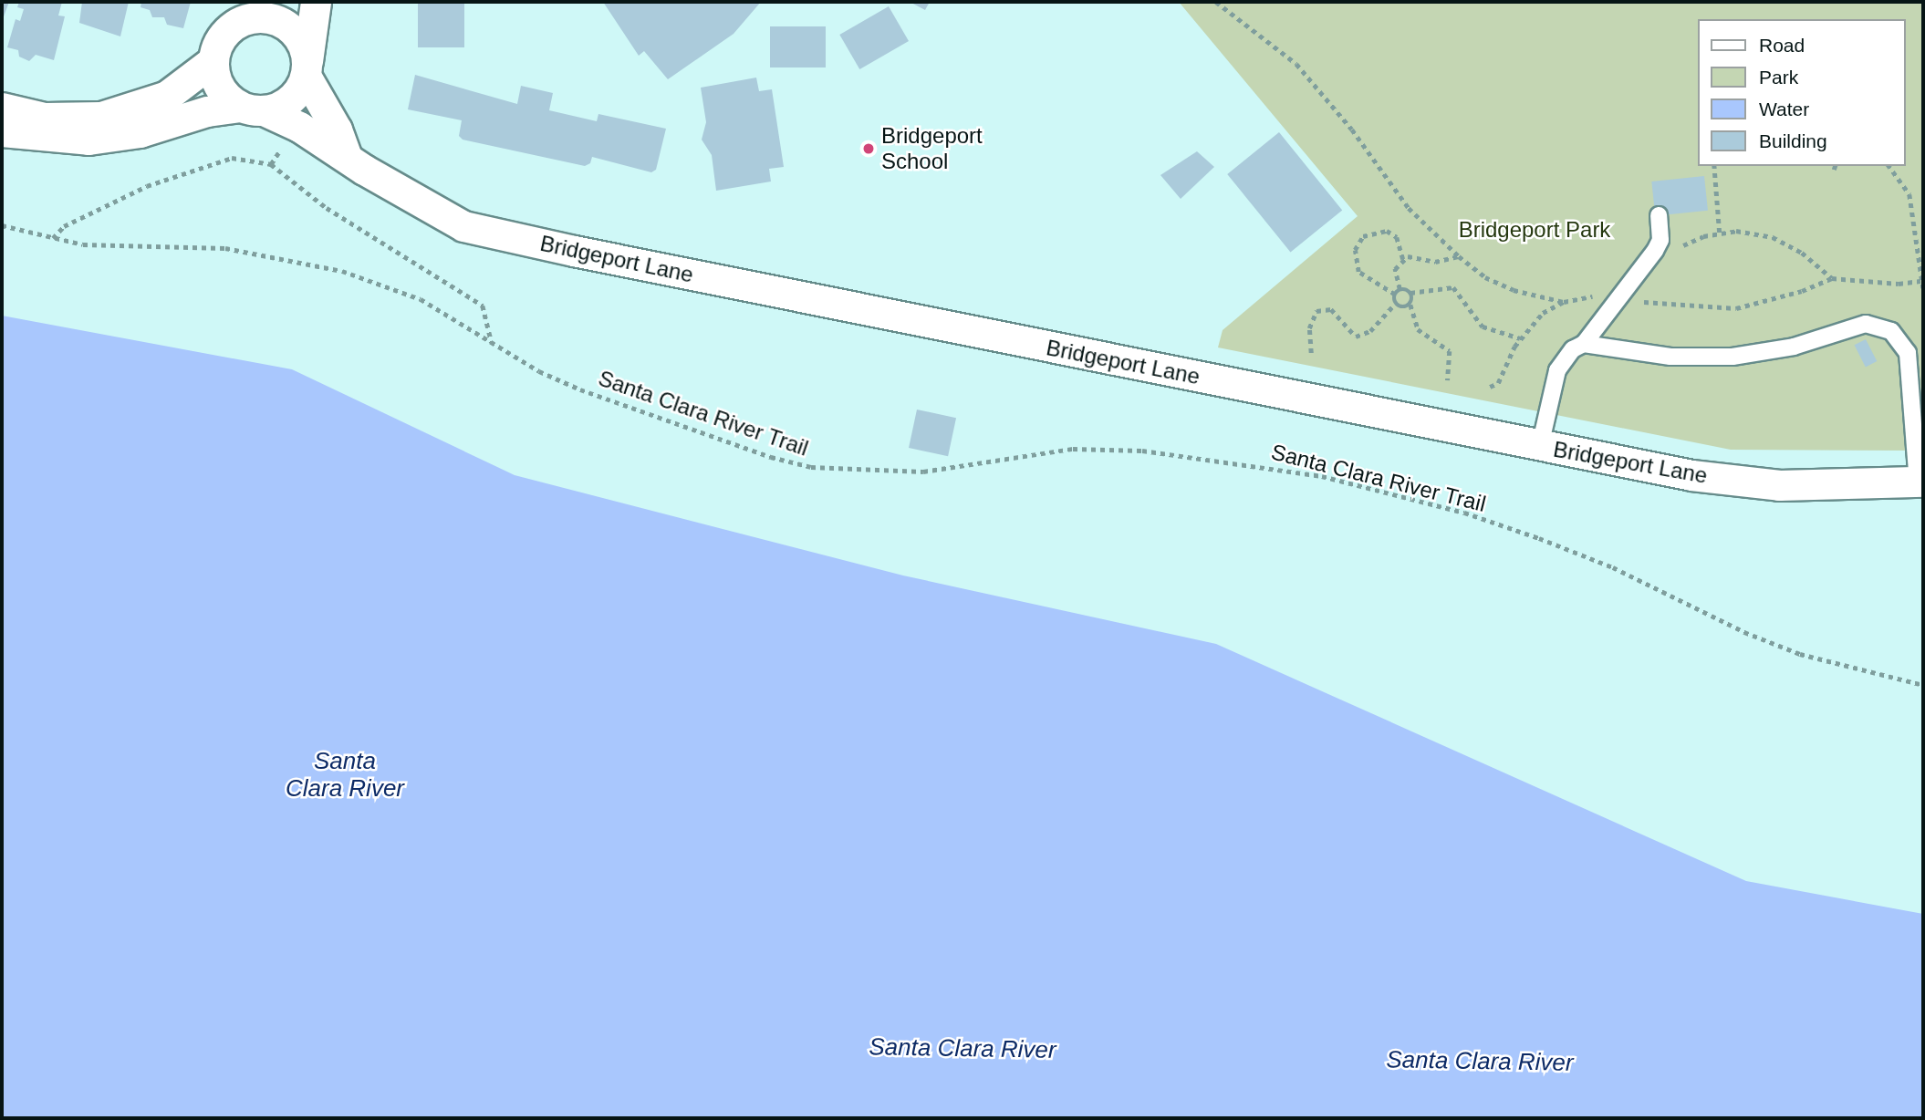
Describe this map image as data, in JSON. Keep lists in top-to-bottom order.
{
  "streets": {
    "street": ["Bridgeport Lane"],
    "path": ["Santa Clara River Trail"]
  },
  "water": ["Santa Clara River"],
  "parks": ["Bridgeport Park"],
  "places": ["Bridgeport School"],
  "legend": [
    "Road",
    "Park",
    "Water",
    "Building"
  ]
}
